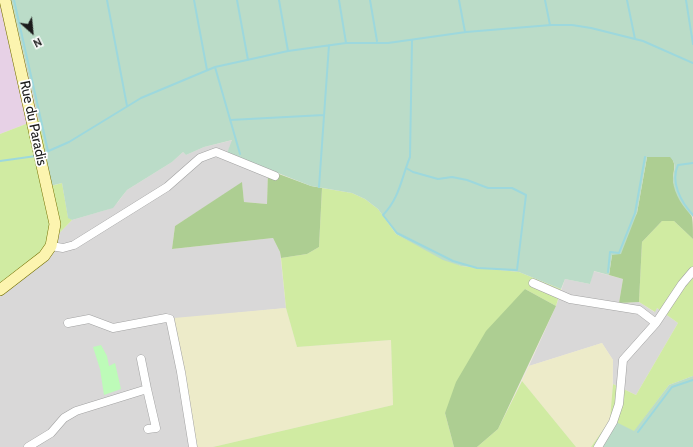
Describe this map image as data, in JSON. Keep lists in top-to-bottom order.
{
  "streets": {
    "main road": ["Rue du Paradis"]
  },
  "north": "bottom right"
}
